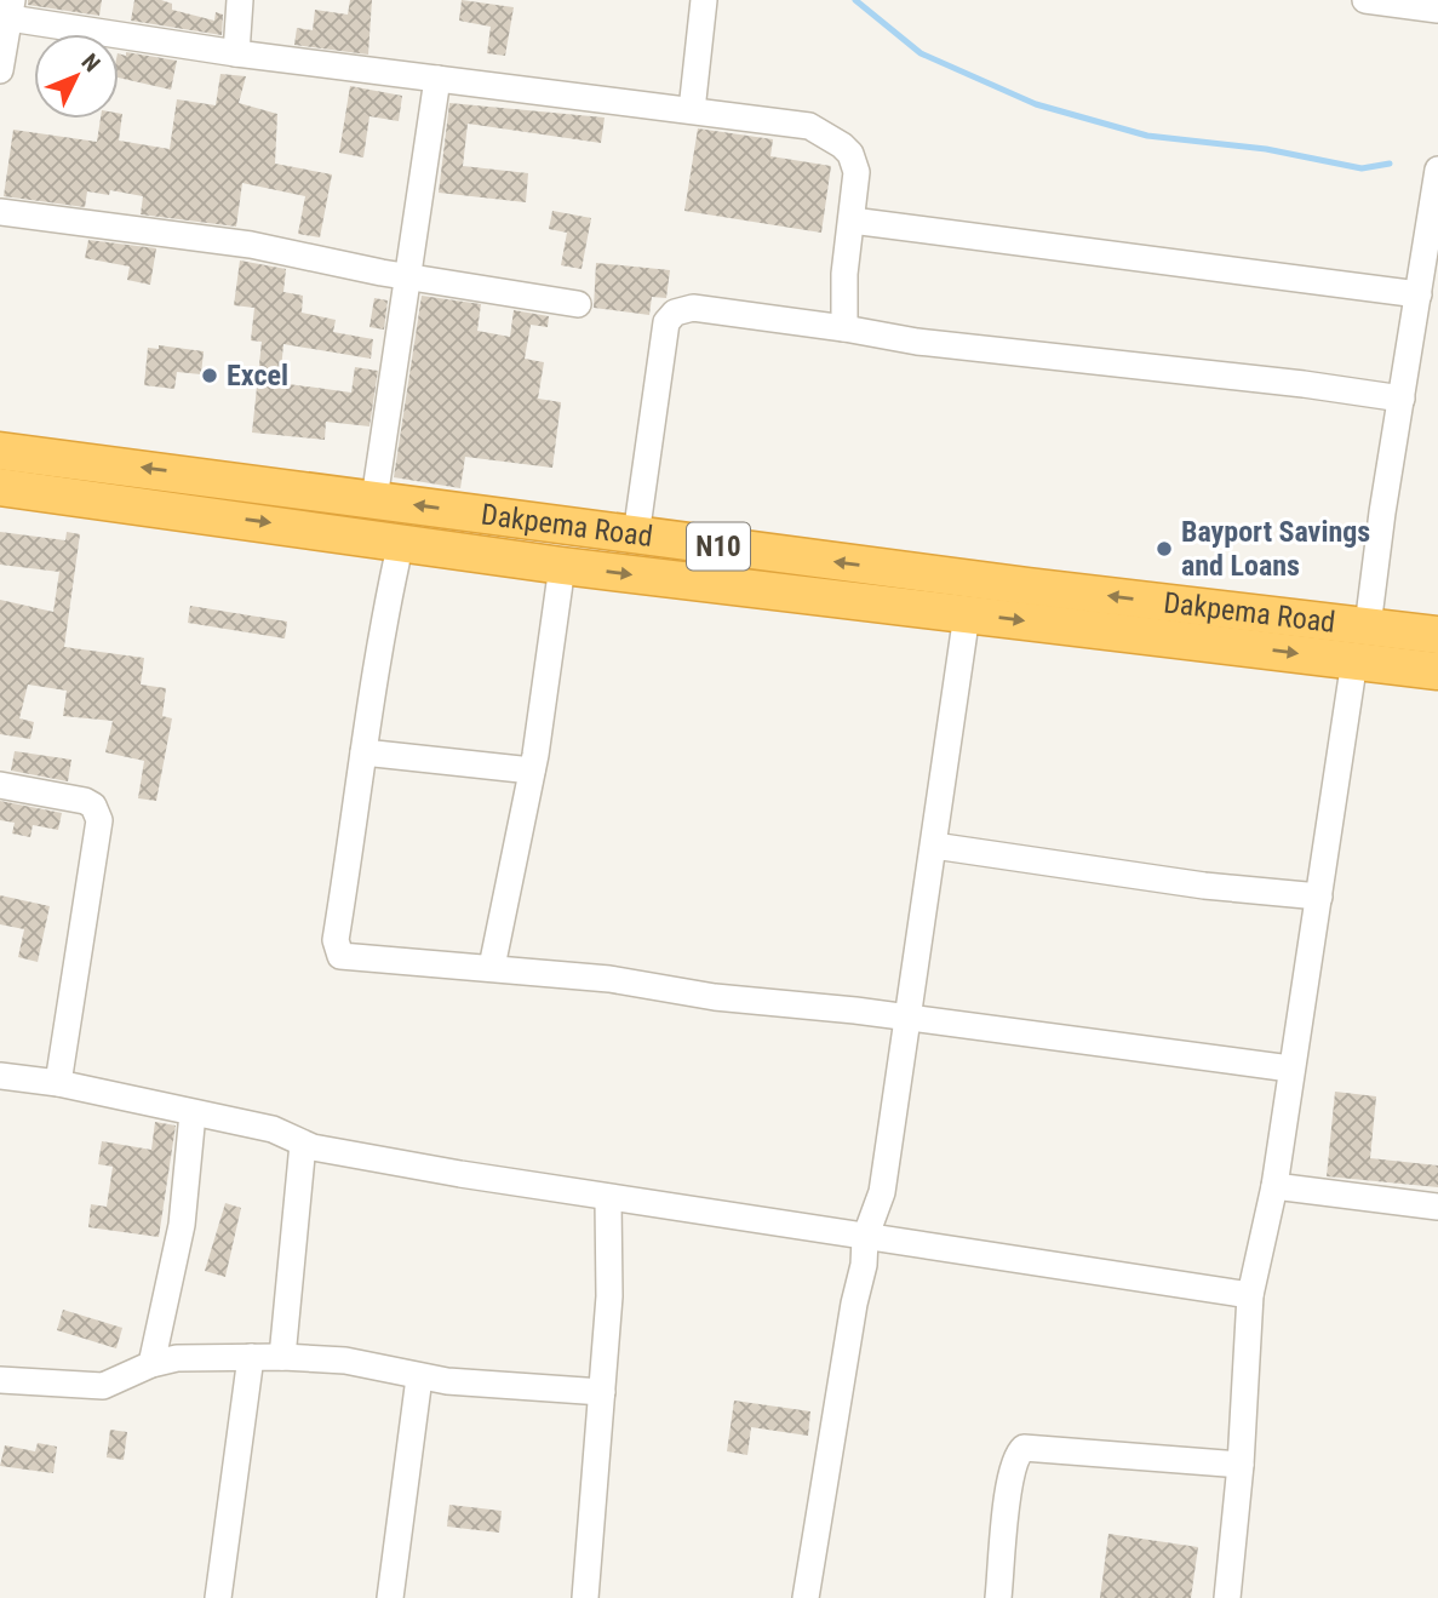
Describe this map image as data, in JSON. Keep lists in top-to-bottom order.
{
  "streets": {
    "highway": ["Dakpema Road", "N10"]
  },
  "places": ["Excel", "Bayport Savings and Loans"],
  "north": "top right"
}
